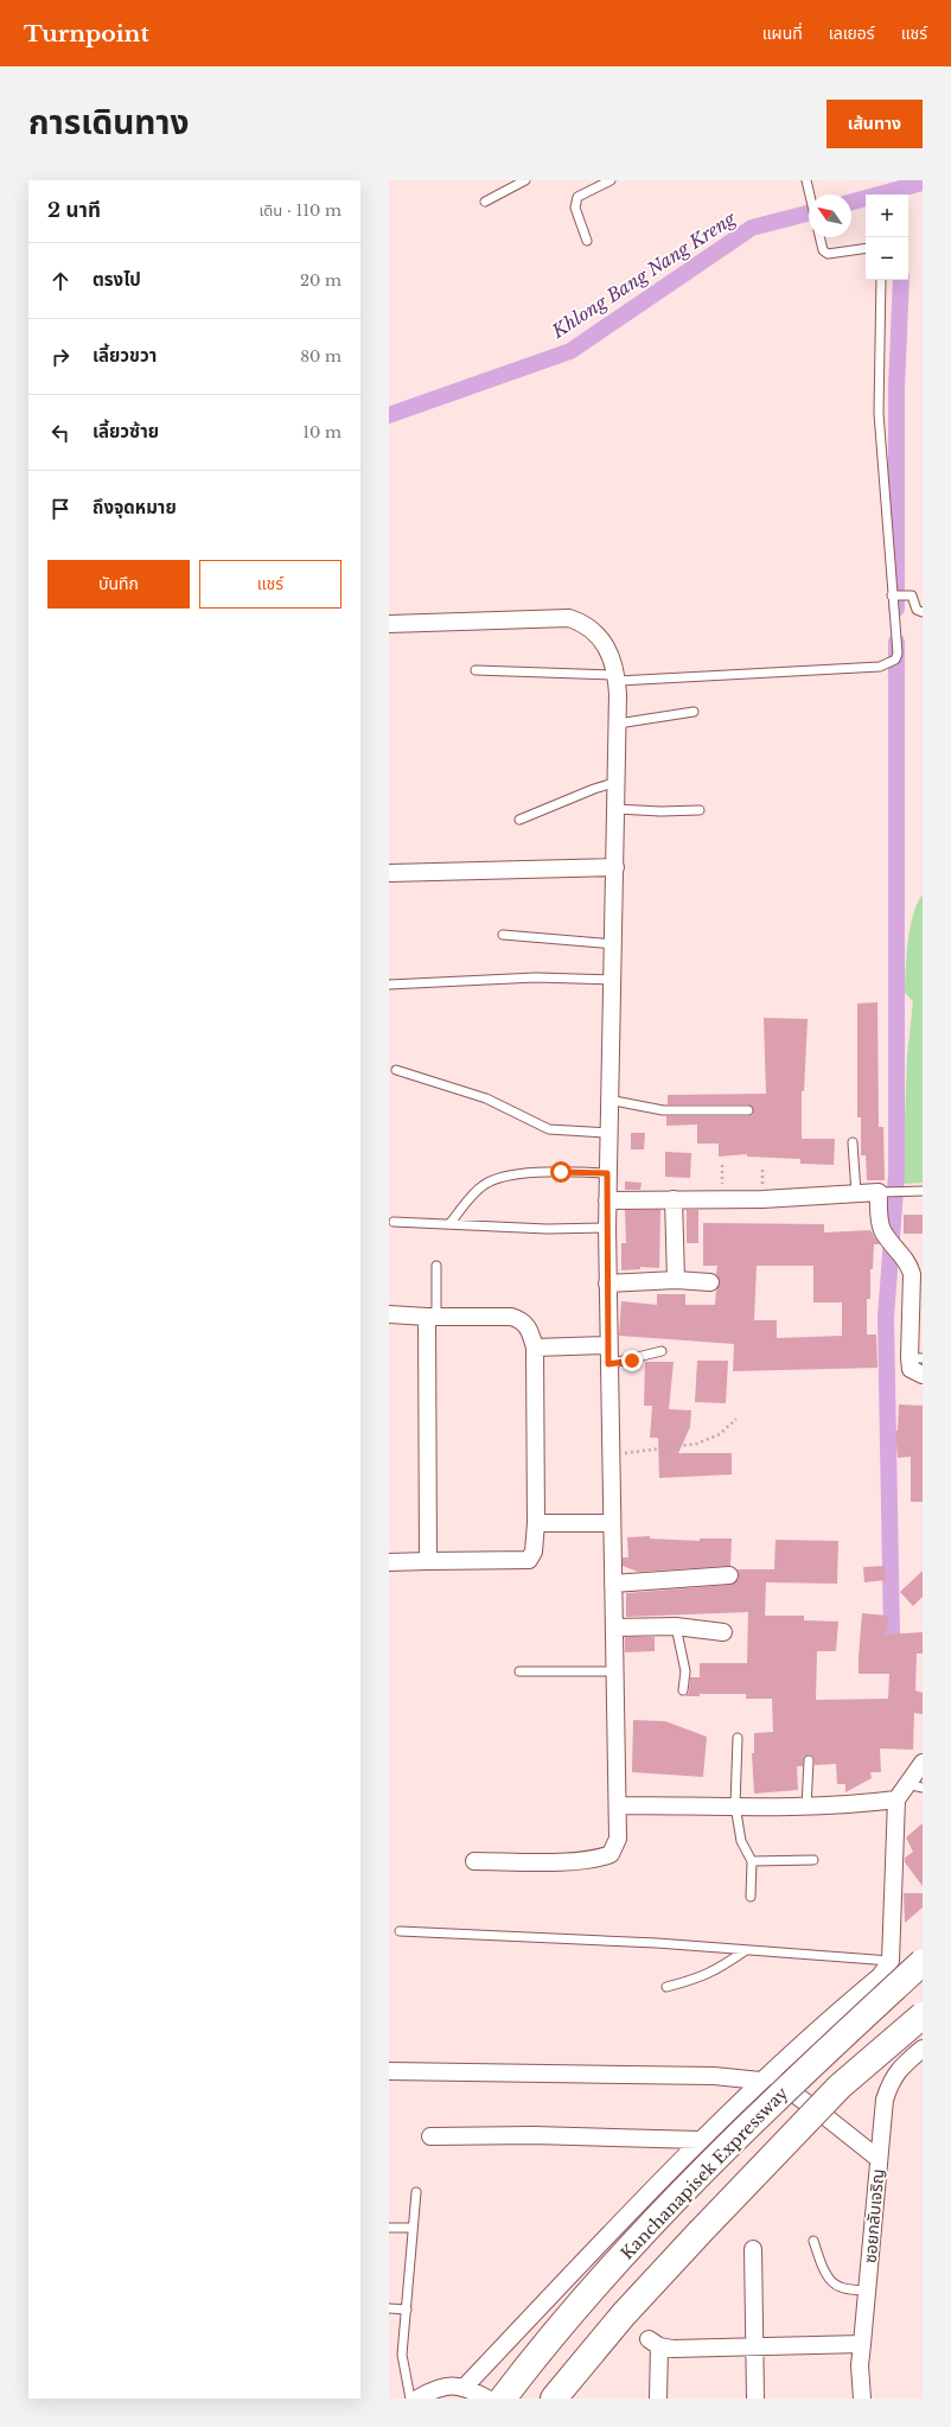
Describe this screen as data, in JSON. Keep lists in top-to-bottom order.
{
  "streets": {
    "highway": ["Kanchanapisek Expressway"],
    "street": ["ซอยกลับเจริญ"]
  },
  "water": ["Khlong Bang Nang Kreng"],
  "north": "top left",
  "page": {
    "header": "Turnpoint",
    "nav": ["แผนที่", "เลเยอร์", "แชร์"],
    "title": "การเดินทาง",
    "buttons": [
      "เส้นทาง",
      ["บันทึก", "แชร์"]
    ],
    "heading": ["2 นาที", "เดิน · 110 m"],
    "map_buttons": ["+", "−"],
    "list": [
      ["ตรงไป", "20 m"],
      ["เลี้ยวขวา", "80 m"],
      ["เลี้ยวซ้าย", "10 m"],
      "ถึงจุดหมาย"
    ]
  }
}
